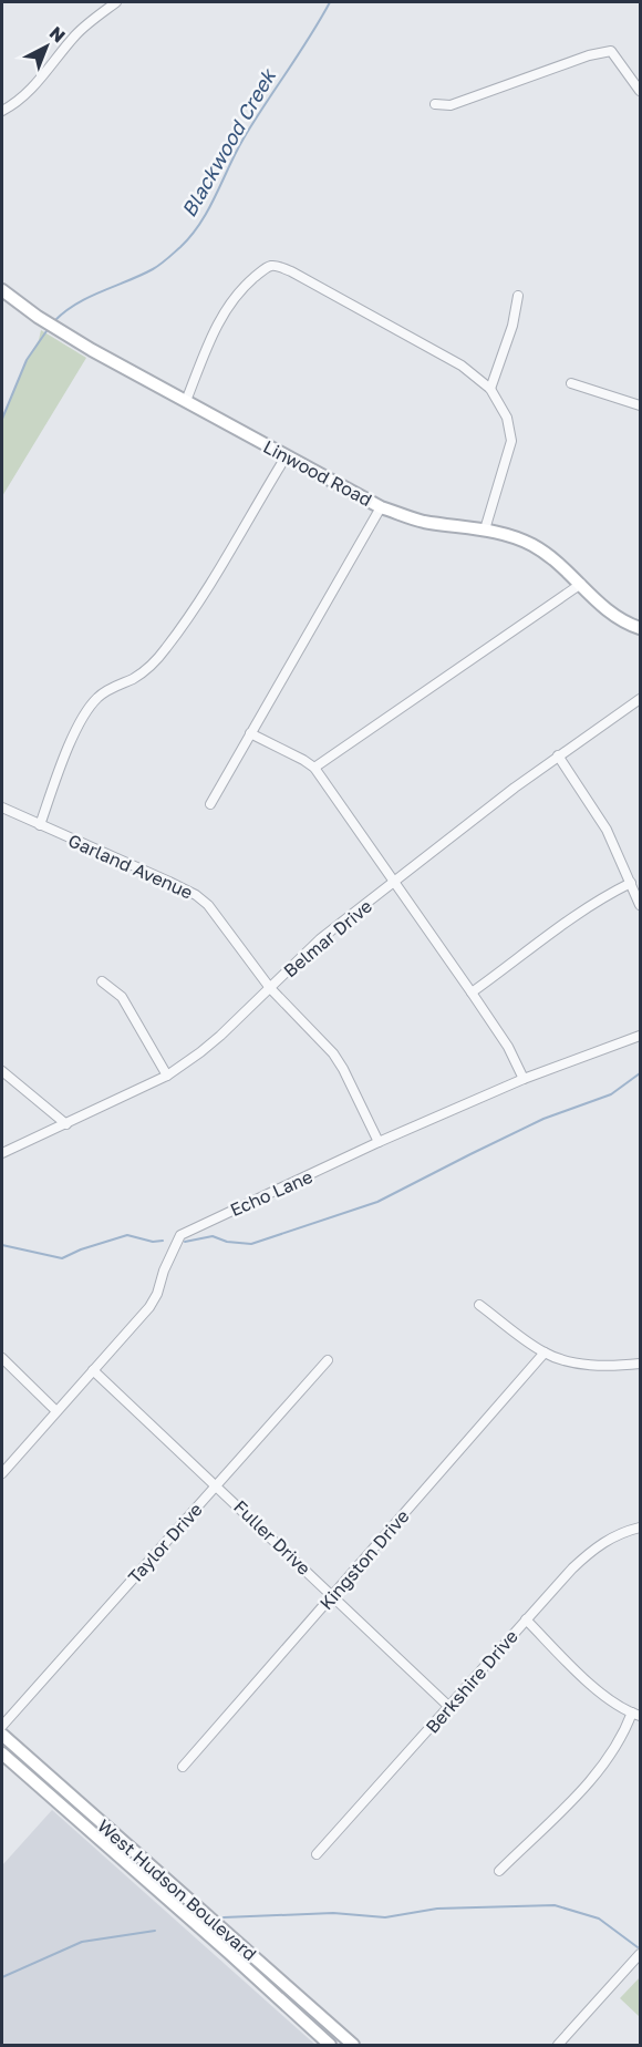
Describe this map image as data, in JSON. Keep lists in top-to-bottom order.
{
  "streets": {
    "main road": ["Linwood Road", "West Hudson Boulevard"],
    "street": [
      "Garland Avenue",
      "Belmar Drive",
      "Echo Lane",
      "Fuller Drive",
      "Taylor Drive",
      "Kingston Drive",
      "Berkshire Drive"
    ]
  },
  "crossings": [
    ["Garland Avenue", "Belmar Drive"],
    ["Garland Avenue", "Echo Lane"],
    ["Echo Lane", "Fuller Drive"],
    ["Fuller Drive", "Taylor Drive"],
    ["Fuller Drive", "Kingston Drive"],
    ["Fuller Drive", "Berkshire Drive"]
  ],
  "water": ["Blackwood Creek"],
  "north": "top right"
}
